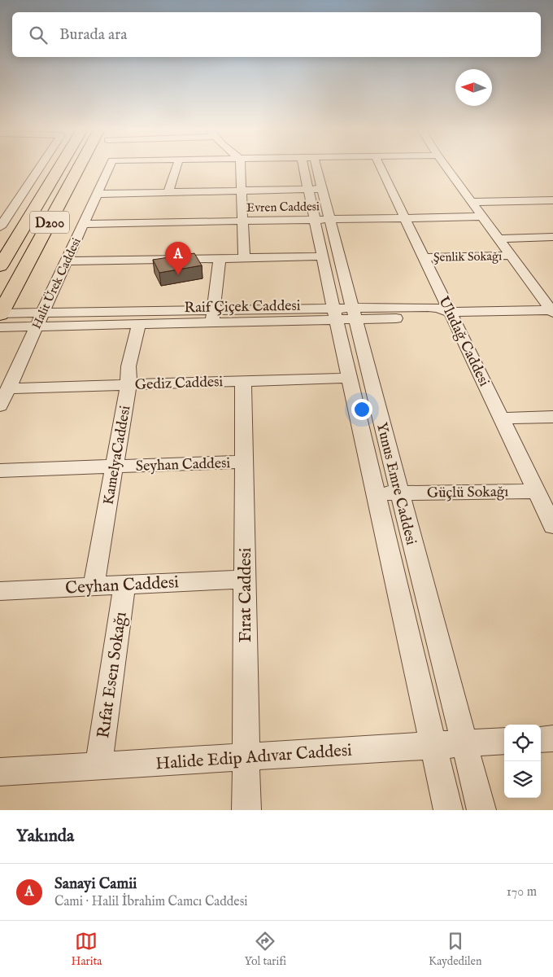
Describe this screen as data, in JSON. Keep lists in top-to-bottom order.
{
  "streets": {
    "highway": ["D200"],
    "street": [
      "Evren Caddesi",
      "Şenlik Sokağı",
      "Halit Ürek Caddesi",
      "Raif Çiçek Caddesi",
      "Uludağ Caddesi",
      "Gediz Caddesi",
      "KamelyaCaddesi",
      "Seyhan Caddesi",
      "Yunus Emre Caddesi",
      "Güçlü Sokağı",
      "Ceyhan Caddesi",
      "Fırat Caddesi",
      "Rıfat Esen Sokağı",
      "Halide Edip Adıvar Caddesi"
    ]
  },
  "crossings": [
    ["Evren Caddesi", "Halit Ürek Caddesi"],
    ["Evren Caddesi", "Uludağ Caddesi"],
    ["Evren Caddesi", "Yunus Emre Caddesi"],
    ["D200", "Raif Çiçek Caddesi"],
    ["Şenlik Sokağı", "Uludağ Caddesi"],
    ["Halit Ürek Caddesi", "Raif Çiçek Caddesi"],
    ["Halit Ürek Caddesi", "Gediz Caddesi"],
    ["Raif Çiçek Caddesi", "Uludağ Caddesi"],
    ["Raif Çiçek Caddesi", "KamelyaCaddesi"],
    ["Raif Çiçek Caddesi", "Yunus Emre Caddesi"],
    ["Uludağ Caddesi", "Güçlü Sokağı"],
    ["Gediz Caddesi", "KamelyaCaddesi"],
    ["Gediz Caddesi", "Yunus Emre Caddesi"],
    ["Gediz Caddesi", "Fırat Caddesi"],
    ["KamelyaCaddesi", "Seyhan Caddesi"],
    ["KamelyaCaddesi", "Ceyhan Caddesi"],
    ["Seyhan Caddesi", "Fırat Caddesi"],
    ["Yunus Emre Caddesi", "Güçlü Sokağı"],
    ["Yunus Emre Caddesi", "Halide Edip Adıvar Caddesi"],
    ["Ceyhan Caddesi", "Fırat Caddesi"],
    ["Ceyhan Caddesi", "Rıfat Esen Sokağı"],
    ["Fırat Caddesi", "Halide Edip Adıvar Caddesi"],
    ["Rıfat Esen Sokağı", "Halide Edip Adıvar Caddesi"]
  ],
  "north": "left",
  "page": {
    "search": "Burada ara",
    "pins": "A",
    "heading": "Yakında",
    "list": [
      {
        "mark": "A",
        "name": "Sanayi Camii",
        "note": "Cami · Halil İbrahim Camcı Caddesi",
        "value": "170 m"
      }
    ],
    "nav": ["Harita", "Yol tarifi", "Kaydedilen"]
  }
}
